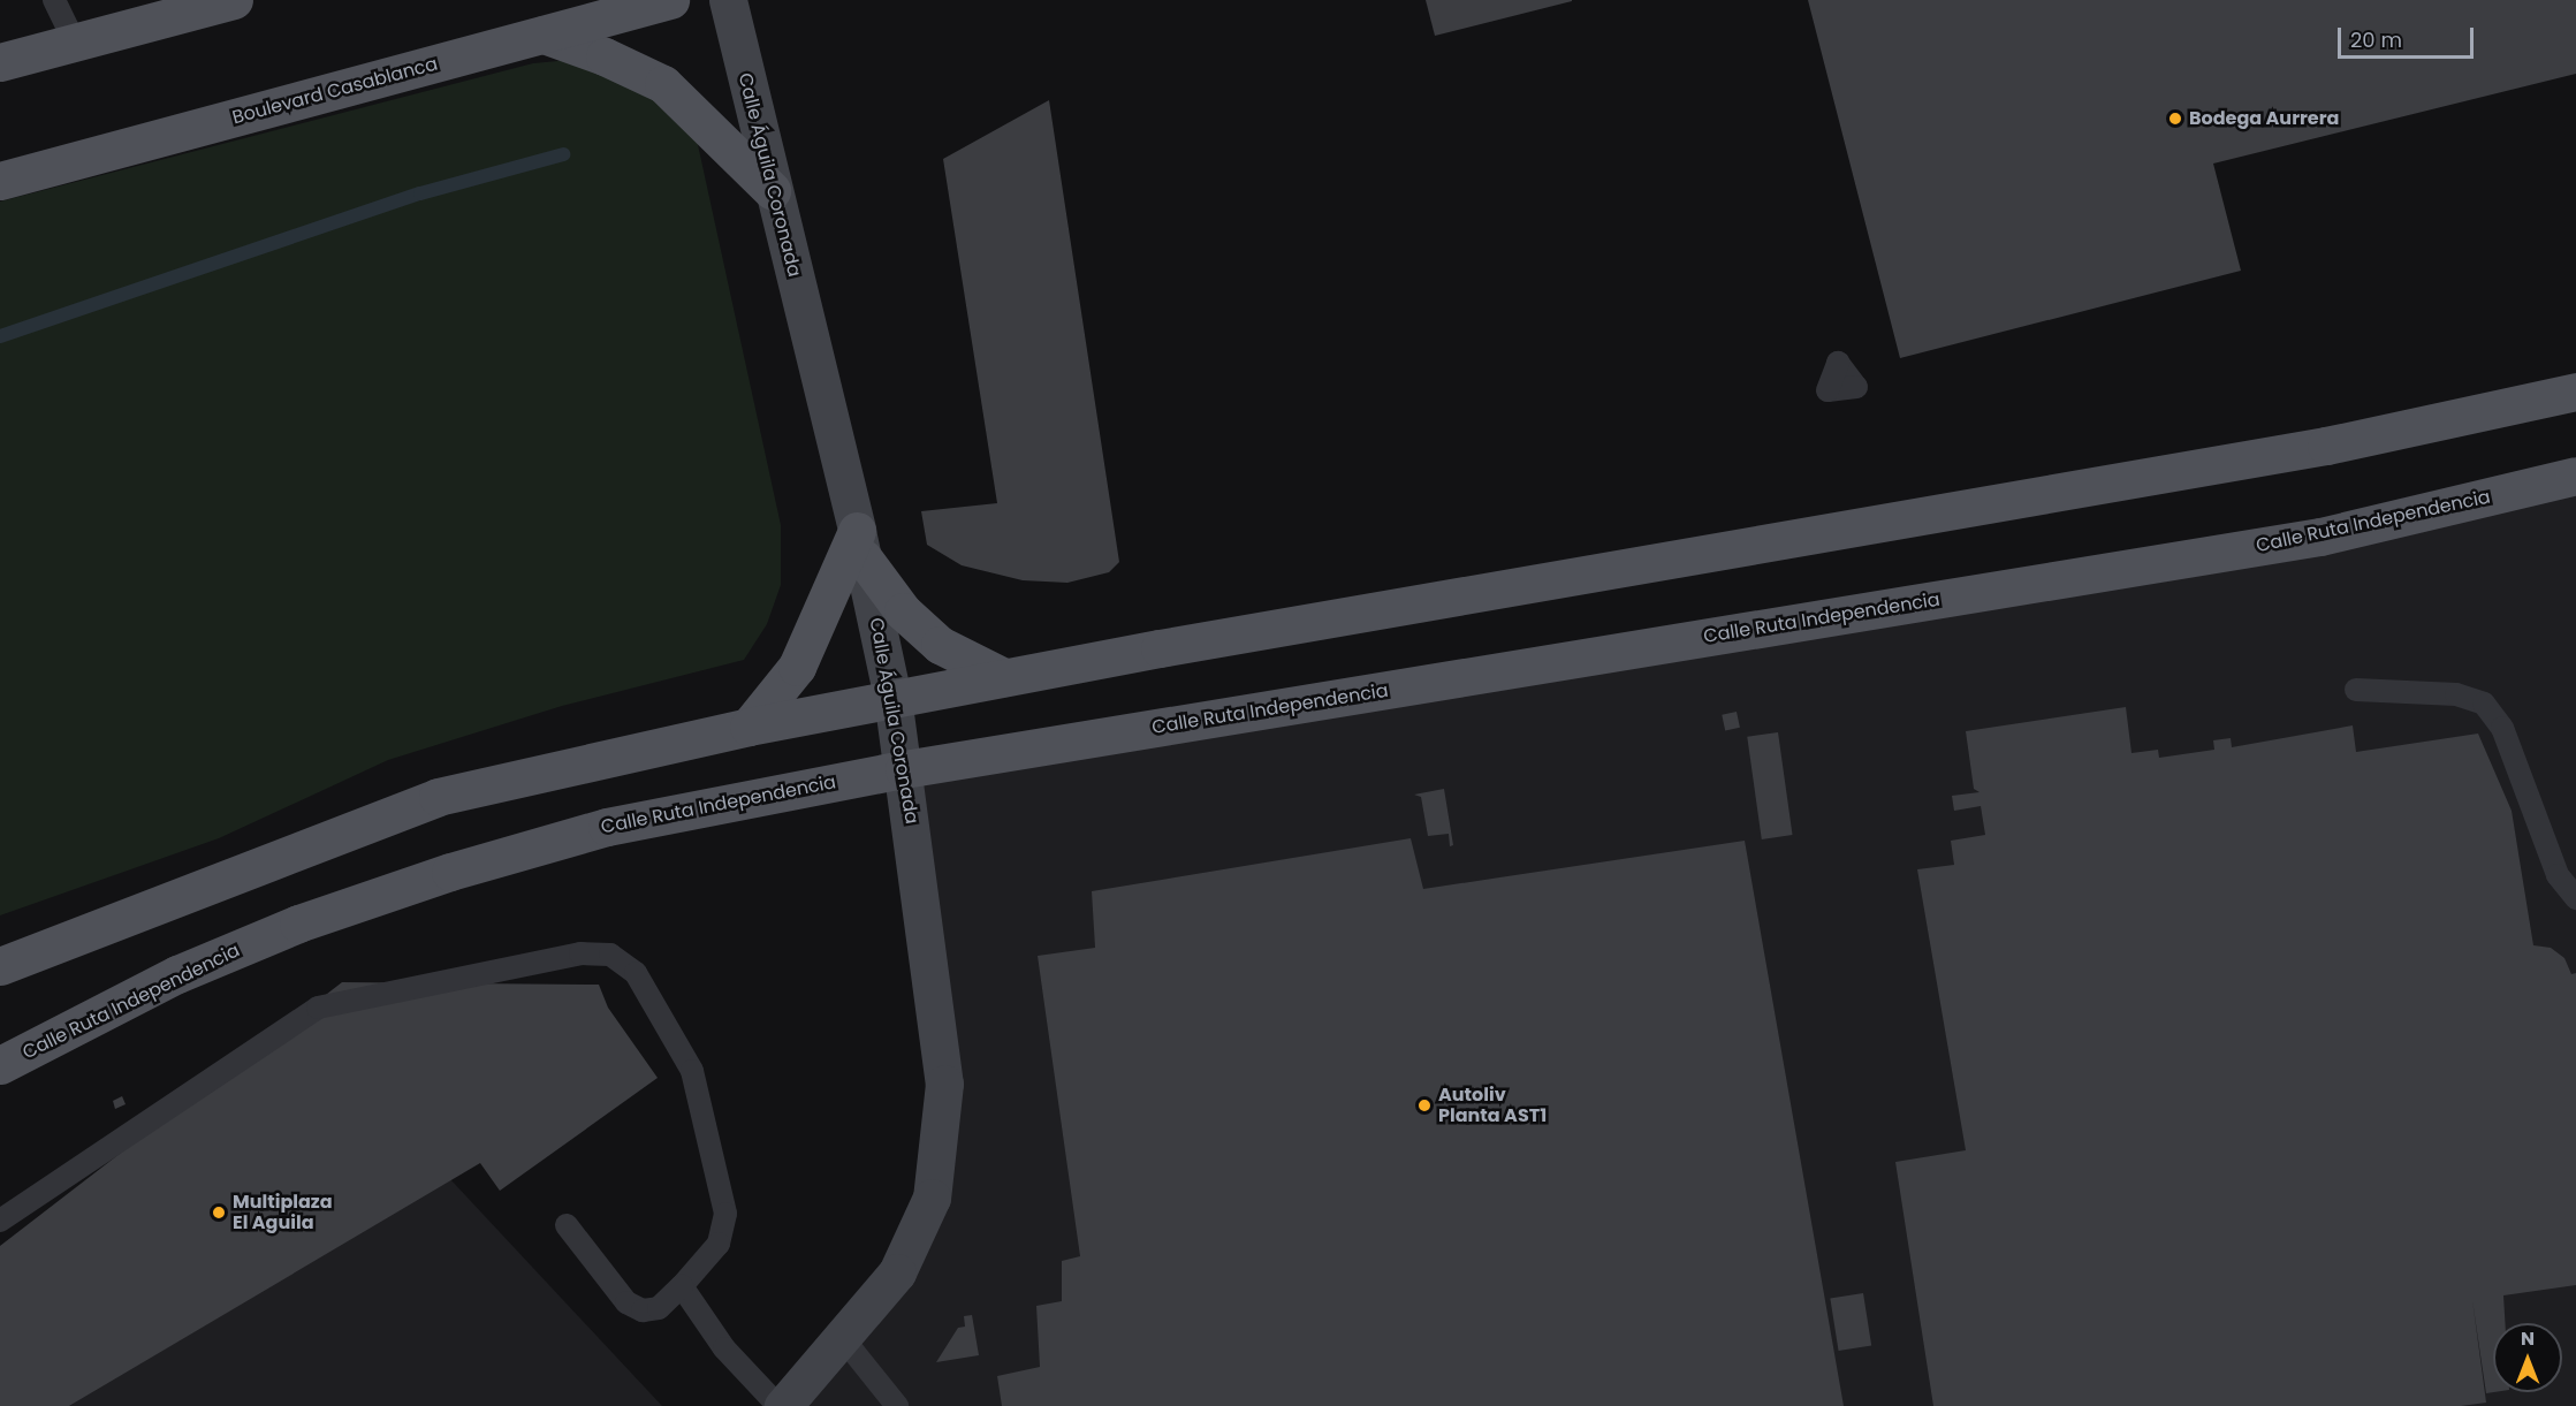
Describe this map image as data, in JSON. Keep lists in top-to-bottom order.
{
  "streets": {
    "main road": ["Boulevard Casablanca", "Calle Ruta Independencia"],
    "street": ["Calle Águila Coronada"]
  },
  "crossings": [
    ["Calle Águila Coronada", "Calle Ruta Independencia"]
  ],
  "places": ["Bodega Aurrera", "Autoliv Planta AST1", "Multiplaza El Aguila"],
  "scale_bar": "20 m",
  "north": "top"
}
